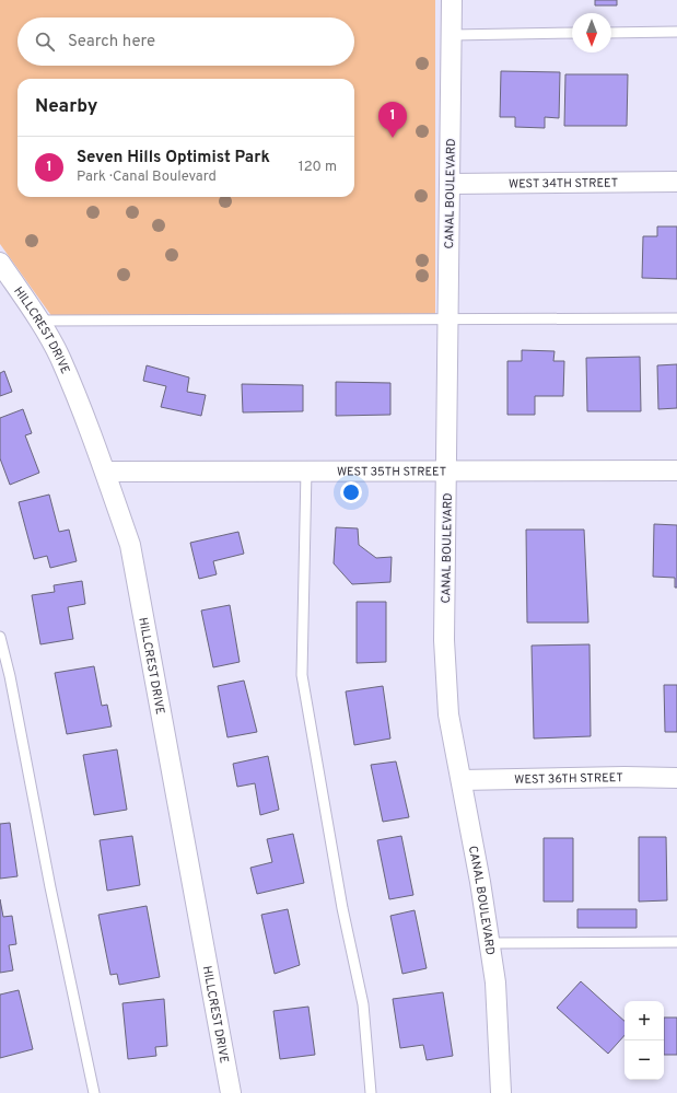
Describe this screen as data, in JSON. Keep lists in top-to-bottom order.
{
  "streets": {
    "street": [
      "WEST 34TH STREET",
      "CANAL BOULEVARD",
      "HILLCREST DRIVE",
      "WEST 35TH STREET",
      "WEST 36TH STREET"
    ]
  },
  "crossings": [
    ["WEST 34TH STREET", "CANAL BOULEVARD"],
    ["CANAL BOULEVARD", "WEST 35TH STREET"],
    ["CANAL BOULEVARD", "WEST 36TH STREET"],
    ["HILLCREST DRIVE", "WEST 35TH STREET"]
  ],
  "north": "bottom",
  "page": {
    "search": "Search here",
    "heading": "Nearby",
    "pins": "1",
    "list": [
      {
        "mark": "1",
        "name": "Seven Hills Optimist Park",
        "note": "Park · Canal Boulevard",
        "value": "120 m"
      }
    ],
    "map_buttons": ["+", "−"]
  }
}
